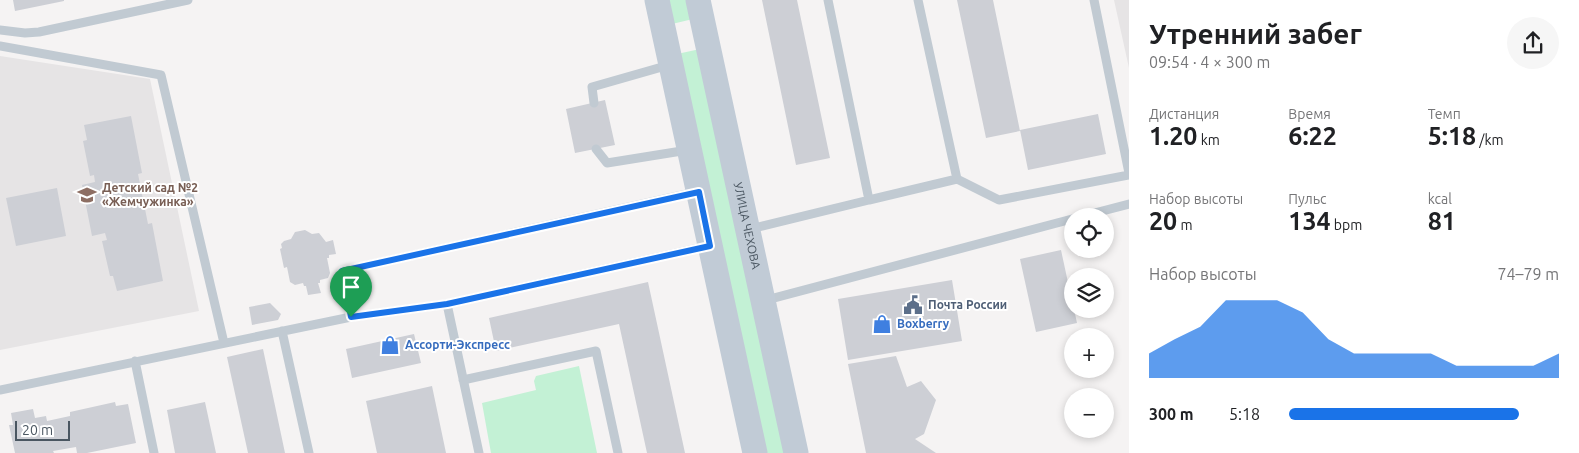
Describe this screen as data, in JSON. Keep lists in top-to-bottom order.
{
  "streets": {
    "street": ["УЛИЦА ЧЕХОВА"]
  },
  "places": {
    "school or university": ["Детский сад №2 «Жемчужинка»"],
    "public building": ["Почта России"],
    "shop": ["Boxberry", "Ассорти-Экспресс"]
  },
  "scale_bar": "20 m",
  "page": {
    "heading": ["Утренний забег", "09:54 · 4 × 300 m"],
    "stats": [
      ["Дистанция", "1.20 km"],
      ["Время", "6:22"],
      ["Темп", "5:18 /km"],
      ["Набор высоты", "20 m"],
      ["Пульс", "134 bpm"],
      ["kcal", "81"]
    ],
    "map_buttons": ["+", "−"],
    "chart": ["Набор высоты", "74–79 m"],
    "list": [
      {
        "name": "300 m",
        "note": "5:18"
      }
    ],
    "scale": "20 m"
  }
}
